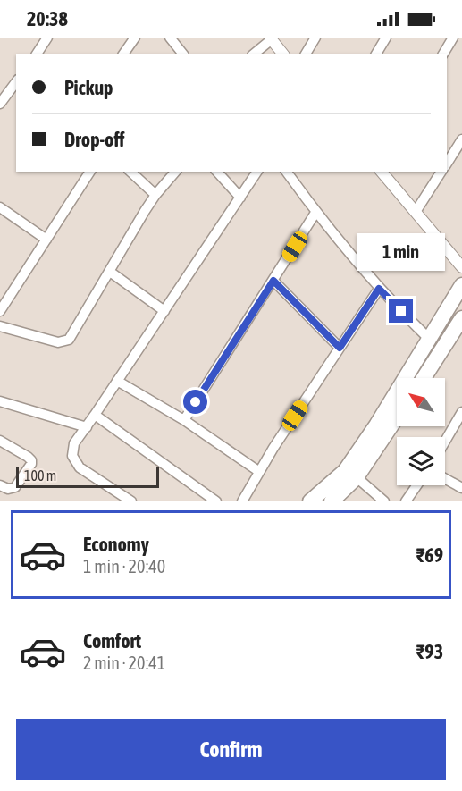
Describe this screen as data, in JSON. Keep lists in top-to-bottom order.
{
  "scale_bar": "100 m",
  "north": "top left",
  "page": {
    "status": "20:38",
    "banner": ["Pickup", "Drop-off"],
    "bubble": "1 min",
    "scale": "100 m",
    "list": [
      {
        "name": "Economy",
        "note": "1 min · 20:40",
        "value": "₹69"
      },
      {
        "name": "Comfort",
        "note": "2 min · 20:41",
        "value": "₹93"
      }
    ],
    "buttons": "Confirm"
  }
}
